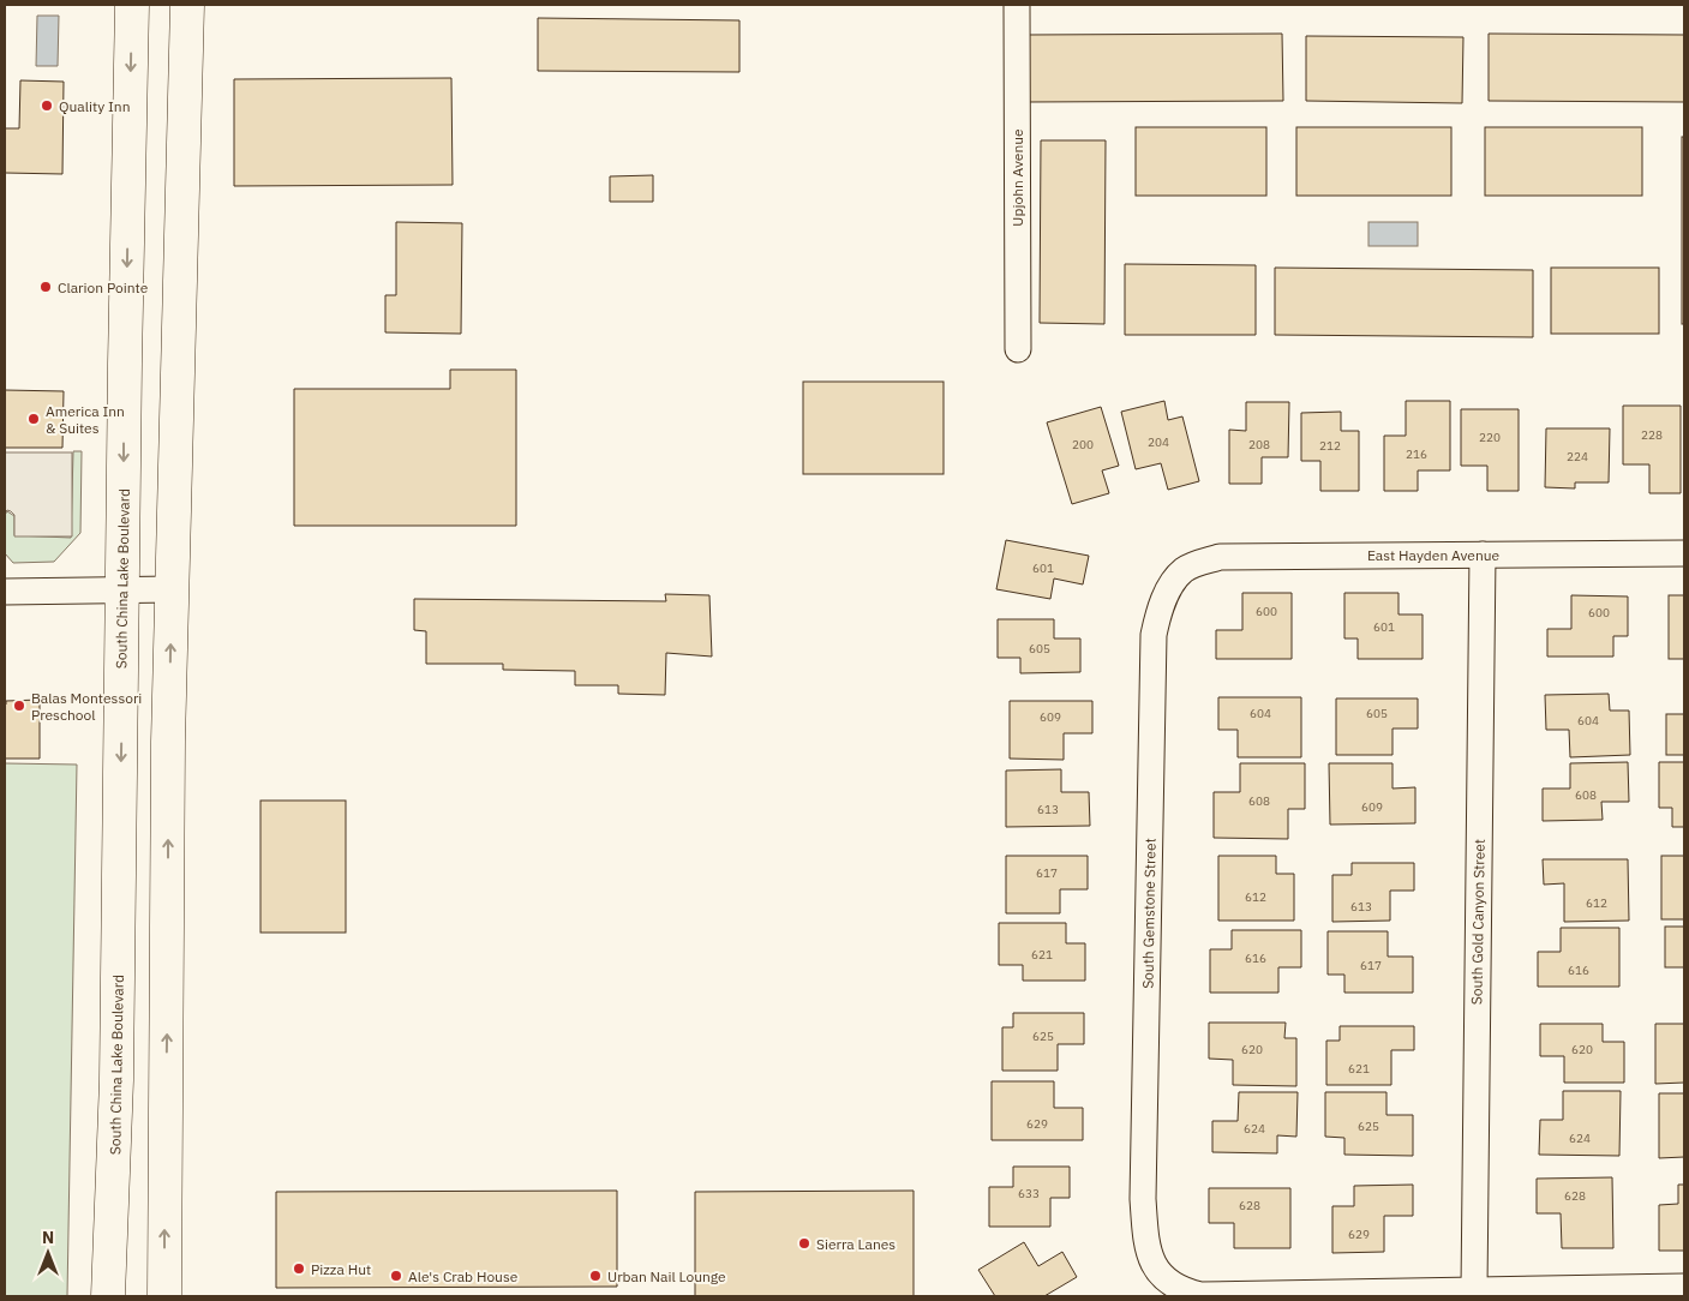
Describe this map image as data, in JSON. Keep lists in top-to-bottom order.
{
  "streets": {
    "main road": ["South China Lake Boulevard"],
    "street": [
      "Upjohn Avenue",
      "East Hayden Avenue",
      "South Gemstone Street",
      "South Gold Canyon Street"
    ]
  },
  "crossings": [
    ["East Hayden Avenue", "South Gemstone Street"],
    ["East Hayden Avenue", "South Gold Canyon Street"],
    ["South Gemstone Street", "South Gold Canyon Street"]
  ],
  "places": [
    "Quality Inn",
    "Clarion Pointe",
    "America Inn & Suites",
    "Balas Montessori Preschool",
    "Sierra Lanes",
    "Pizza Hut",
    "Ale's Crab House",
    "Urban Nail Lounge"
  ],
  "house_numbers": [
    "228",
    "220",
    "204",
    "200",
    "208",
    "212",
    "216",
    "224",
    "601",
    "600",
    "600",
    "601",
    "605",
    "604",
    "605",
    "609",
    "604",
    "608",
    "608",
    "609",
    "613",
    "617",
    "612",
    "612",
    "613",
    "621",
    "616",
    "617",
    "616",
    "625",
    "620",
    "620",
    "621",
    "629",
    "625",
    "624",
    "624",
    "633",
    "628",
    "628",
    "629"
  ],
  "north": "top"
}
